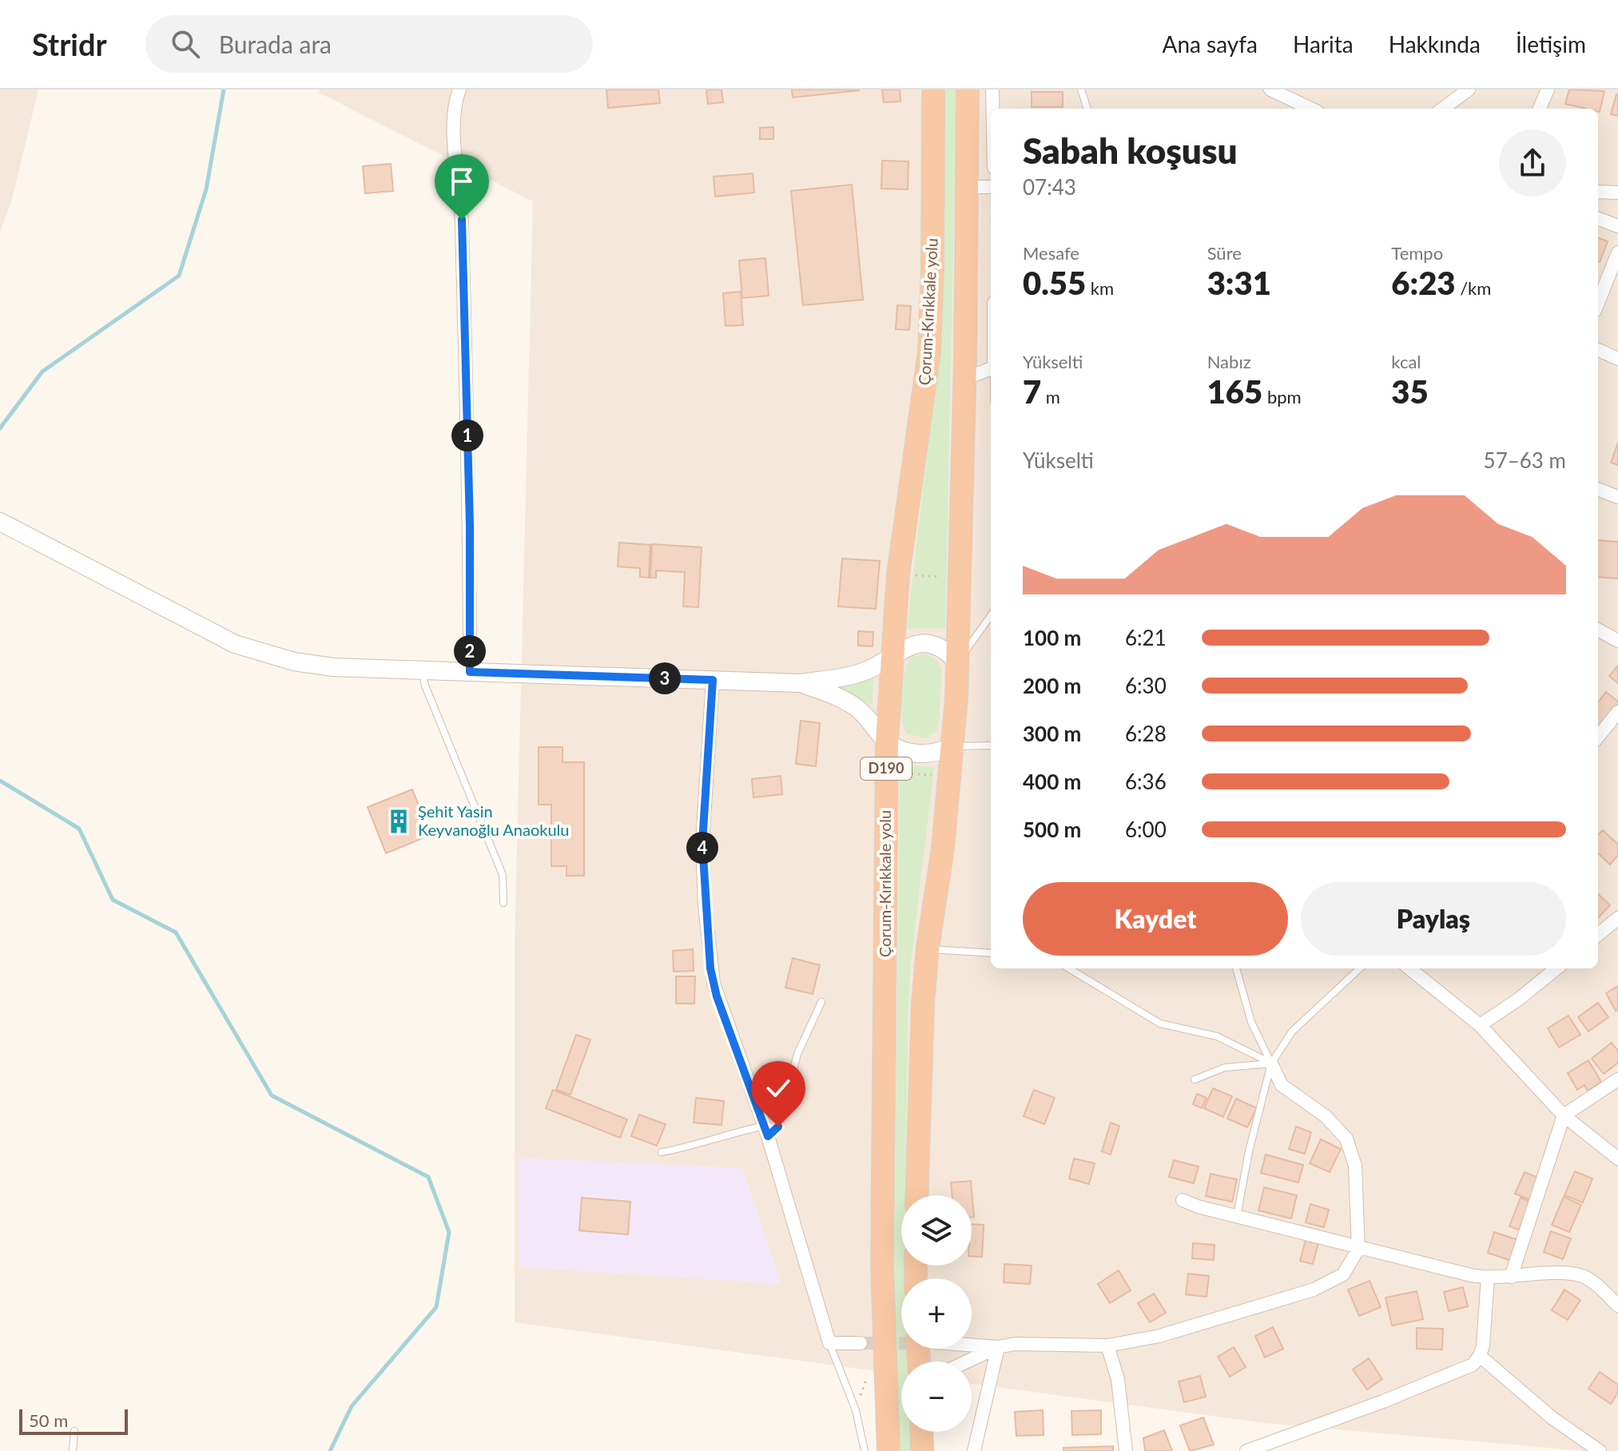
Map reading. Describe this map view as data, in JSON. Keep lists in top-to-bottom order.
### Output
{
  "streets": {
    "highway": ["Çorum-Kırıkkale yolu", "D190"]
  },
  "places": {
    "building": ["Şehit Yasin Keyvanoğlu Anaokulu"]
  },
  "scale_bar": "50 m",
  "page": {
    "header": "Stridr",
    "search": "Burada ara",
    "nav": [
      "Ana sayfa",
      "Harita",
      "Hakkında",
      "İletişim"
    ],
    "heading": ["Sabah koşusu", "07:43"],
    "stats": [
      ["Mesafe", "0.55 km"],
      ["Süre", "3:31"],
      ["Tempo", "6:23 /km"],
      ["Yükselti", "7 m"],
      ["Nabız", "165 bpm"],
      ["kcal", "35"]
    ],
    "pins": [
      "1",
      "2",
      "3",
      "4"
    ],
    "chart": ["Yükselti", "57–63 m"],
    "list": [
      {
        "name": "100 m",
        "note": "6:21"
      },
      {
        "name": "200 m",
        "note": "6:30"
      },
      {
        "name": "300 m",
        "note": "6:28"
      },
      {
        "name": "400 m",
        "note": "6:36"
      },
      {
        "name": "500 m",
        "note": "6:00"
      }
    ],
    "buttons": ["Kaydet", "Paylaş"],
    "map_buttons": ["+", "−"],
    "scale": "50 m"
  }
}
